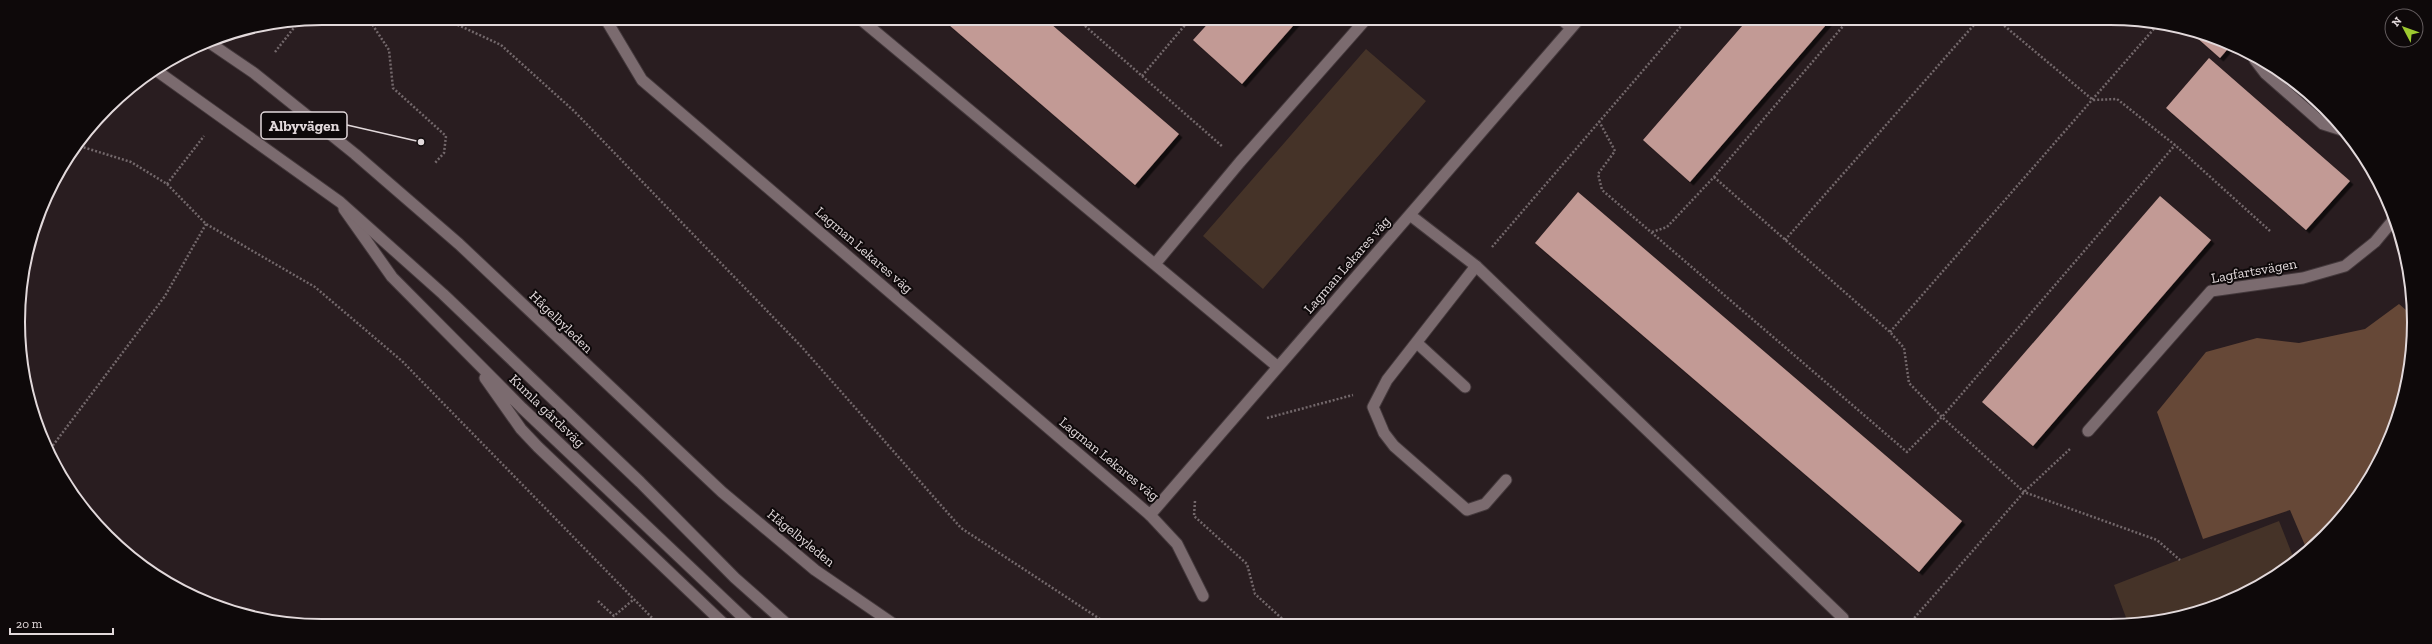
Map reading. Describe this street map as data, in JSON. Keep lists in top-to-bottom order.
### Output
{
  "streets": {
    "street": [
      "Lagman Lekares väg",
      "Lagfartsvägen",
      "Hågelbyleden",
      "Kumla gårdsväg"
    ]
  },
  "places": ["Albyvägen"],
  "scale_bar": "20 m",
  "north": "top left"
}
